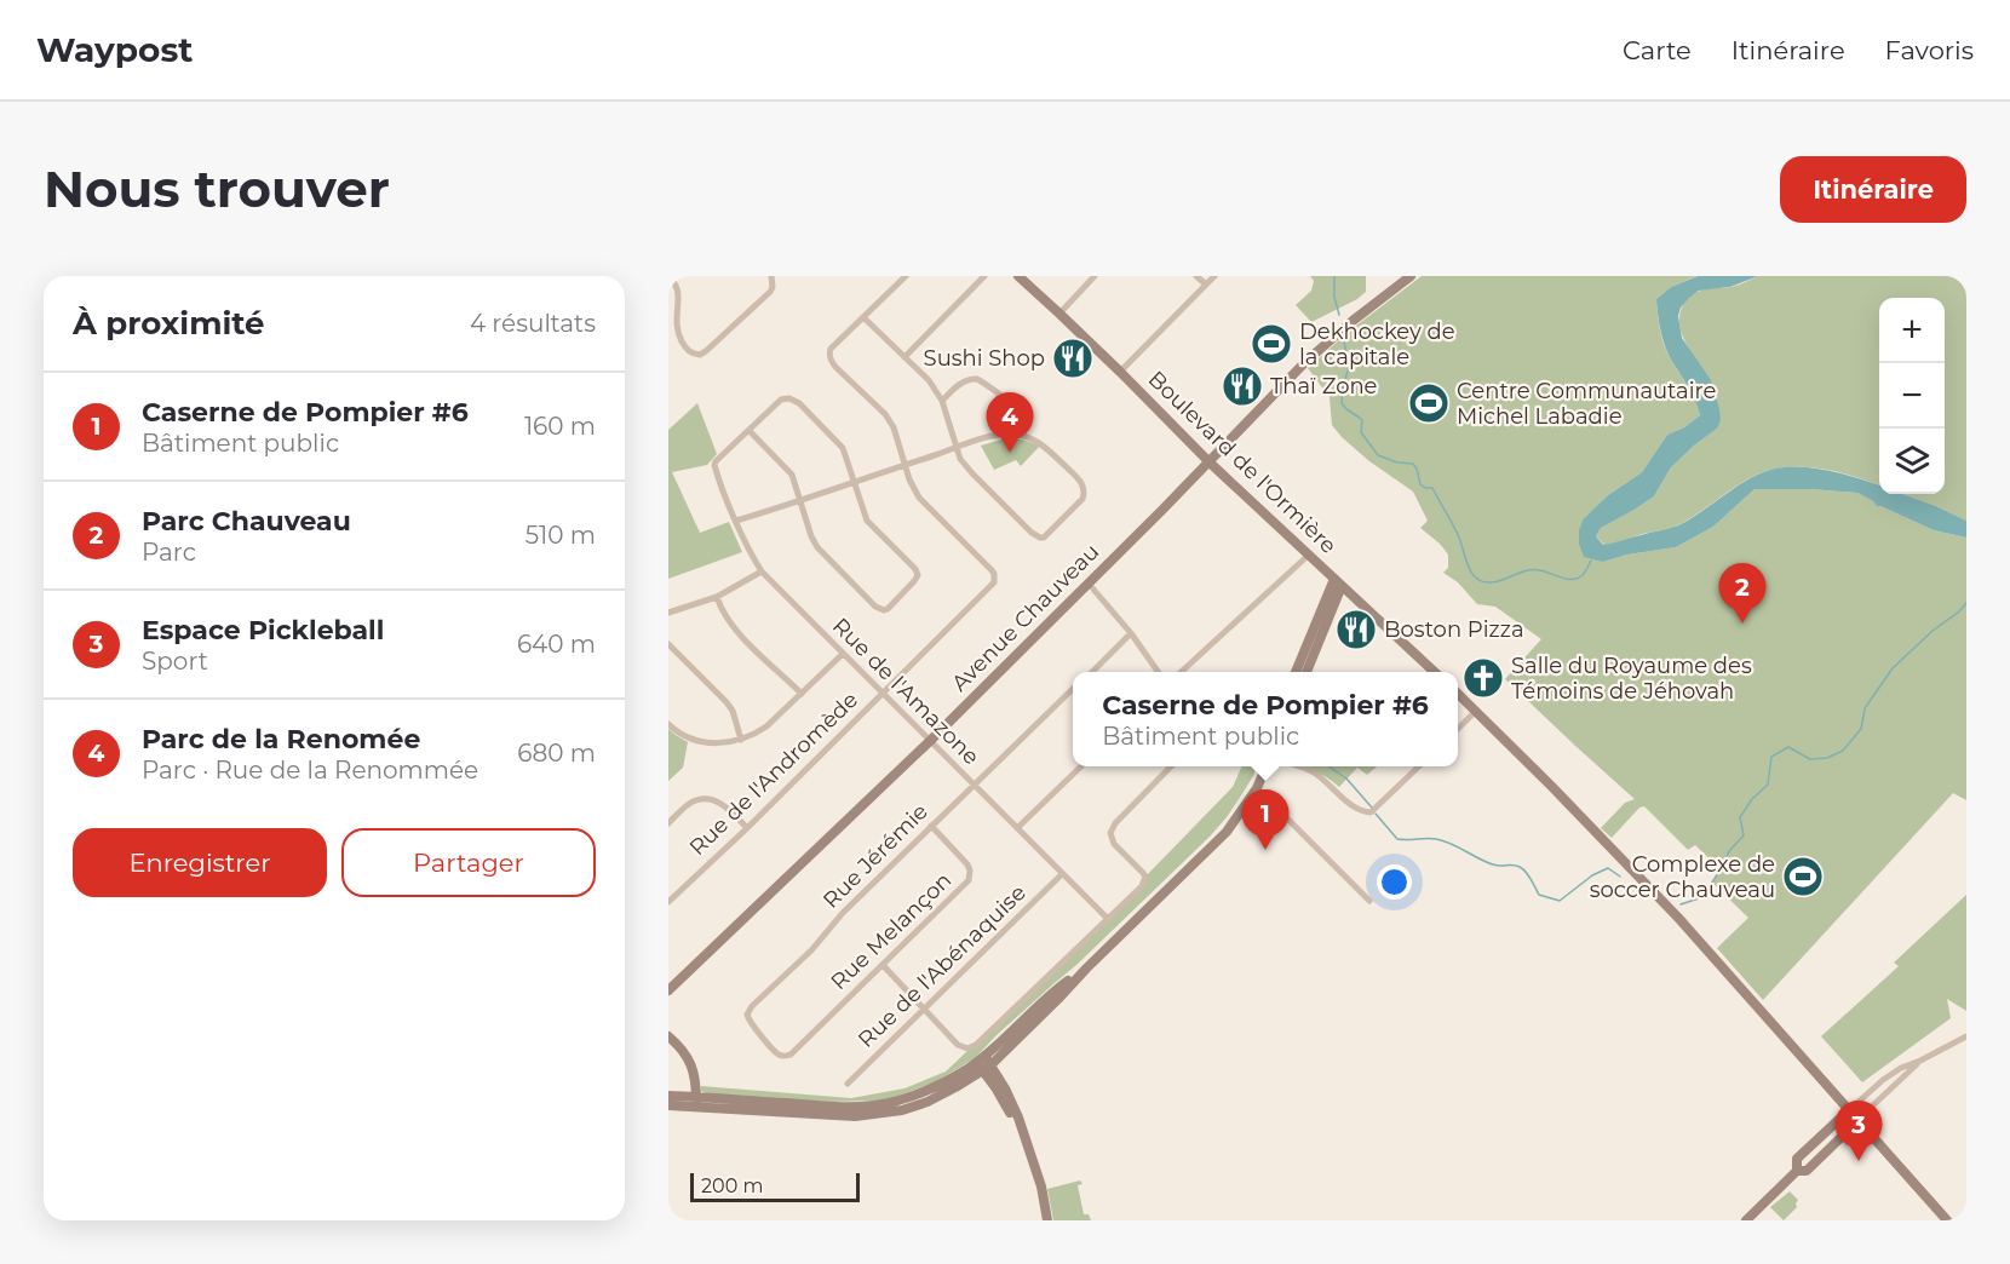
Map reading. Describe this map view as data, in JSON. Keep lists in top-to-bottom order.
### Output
{
  "streets": {
    "main road": ["Boulevard de l'Ormière", "Avenue Chauveau"],
    "street": [
      "Rue de l'Amazone",
      "Rue de l'Andromède",
      "Rue Jérémie",
      "Rue Melançon",
      "Rue de l'Abénaquise"
    ]
  },
  "crossings": [
    ["Boulevard de l'Ormière", "Avenue Chauveau"],
    ["Avenue Chauveau", "Rue de l'Amazone"],
    ["Rue de l'Amazone", "Rue de l'Andromède"],
    ["Rue de l'Amazone", "Rue Jérémie"],
    ["Rue de l'Amazone", "Rue de l'Abénaquise"],
    ["Rue Jérémie", "Rue Melançon"]
  ],
  "places": {
    "sports": ["Dekhockey de la capitale", "Centre Communautaire Michel Labadie", "Complexe de soccer Chauveau"],
    "restaurant": ["Sushi Shop", "Thaï Zone", "Boston Pizza"],
    "church": ["Salle du Royaume des Témoins de Jéhovah"]
  },
  "scale_bar": "200 m",
  "page": {
    "header": "Waypost",
    "nav": ["Carte", "Itinéraire", "Favoris"],
    "buttons": [
      "Itinéraire",
      ["Enregistrer", "Partager"]
    ],
    "title": "Nous trouver",
    "heading": ["À proximité", "4 résultats"],
    "map_buttons": ["+", "−"],
    "list": [
      {
        "mark": "1",
        "name": "Caserne de Pompier #6",
        "note": "Bâtiment public",
        "value": "160 m"
      },
      {
        "mark": "2",
        "name": "Parc Chauveau",
        "note": "Parc",
        "value": "510 m"
      },
      {
        "mark": "3",
        "name": "Espace Pickleball",
        "note": "Sport",
        "value": "640 m"
      },
      {
        "mark": "4",
        "name": "Parc de la Renomée",
        "note": "Parc · Rue de la Renommée",
        "value": "680 m"
      }
    ],
    "pins": [
      "4",
      "2",
      "1",
      "3"
    ],
    "popup": ["Caserne de Pompier #6", "Bâtiment public"],
    "scale": "200 m"
  }
}
